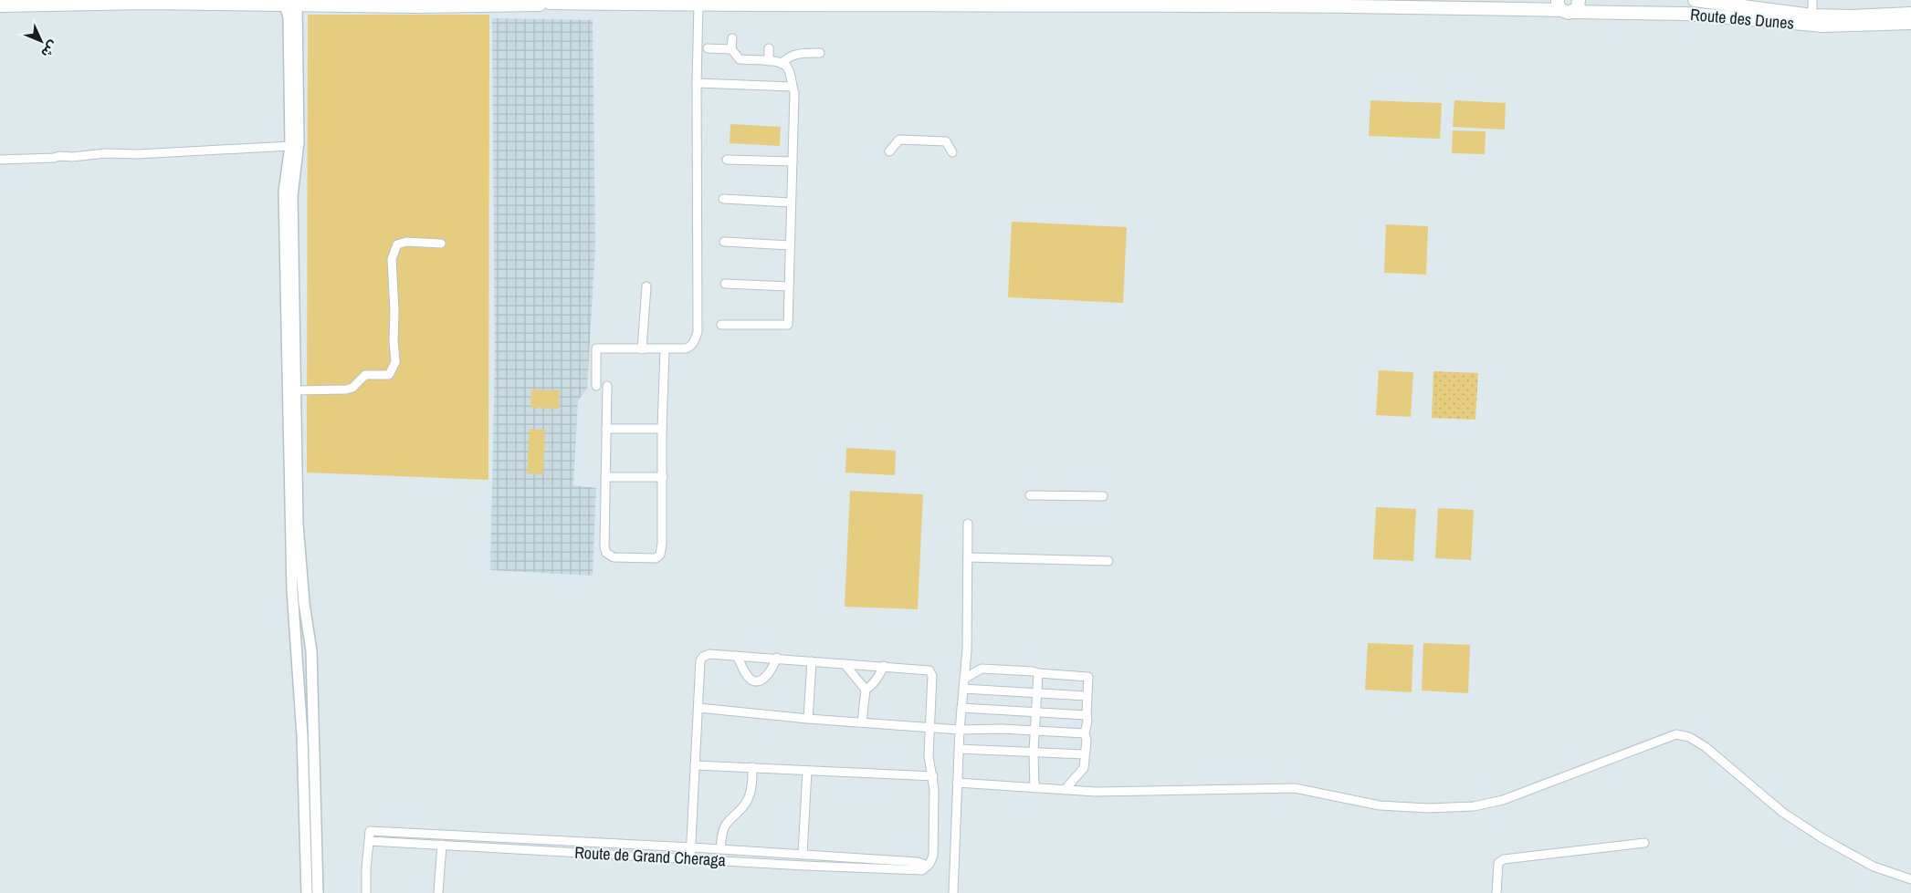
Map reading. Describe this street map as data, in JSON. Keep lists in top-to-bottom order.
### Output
{
  "streets": {
    "main road": ["Route des Dunes"],
    "street": ["Route de Grand Cheraga"]
  },
  "north": "bottom right"
}
